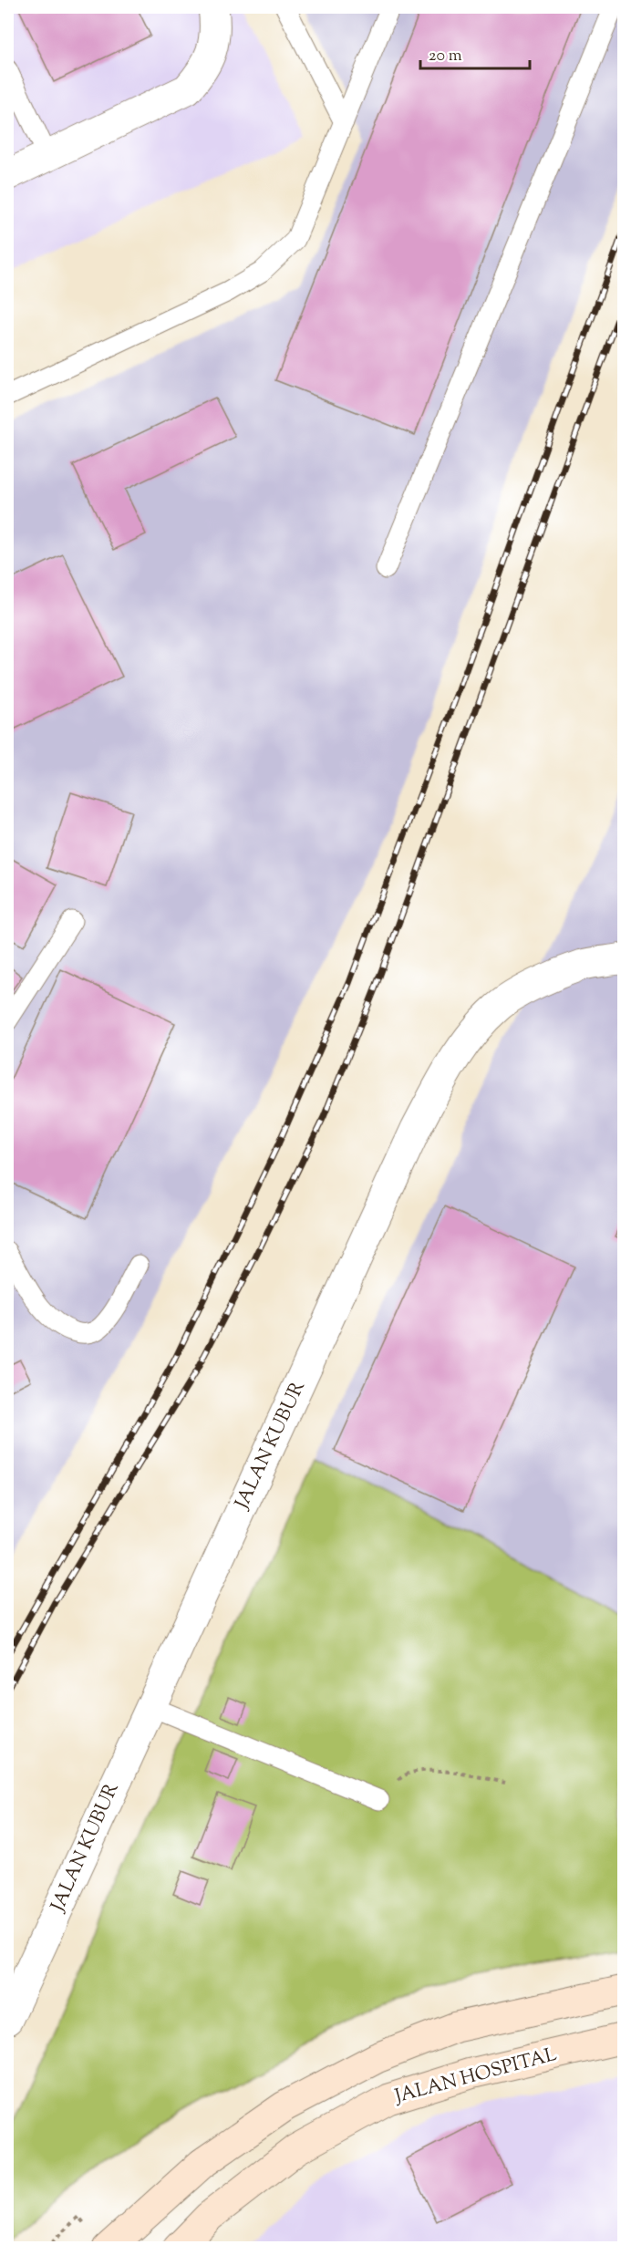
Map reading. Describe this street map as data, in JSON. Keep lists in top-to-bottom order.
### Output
{
  "streets": {
    "main road": ["JALAN HOSPITAL"],
    "street": ["JALAN KUBUR"]
  },
  "scale_bar": "20 m"
}
